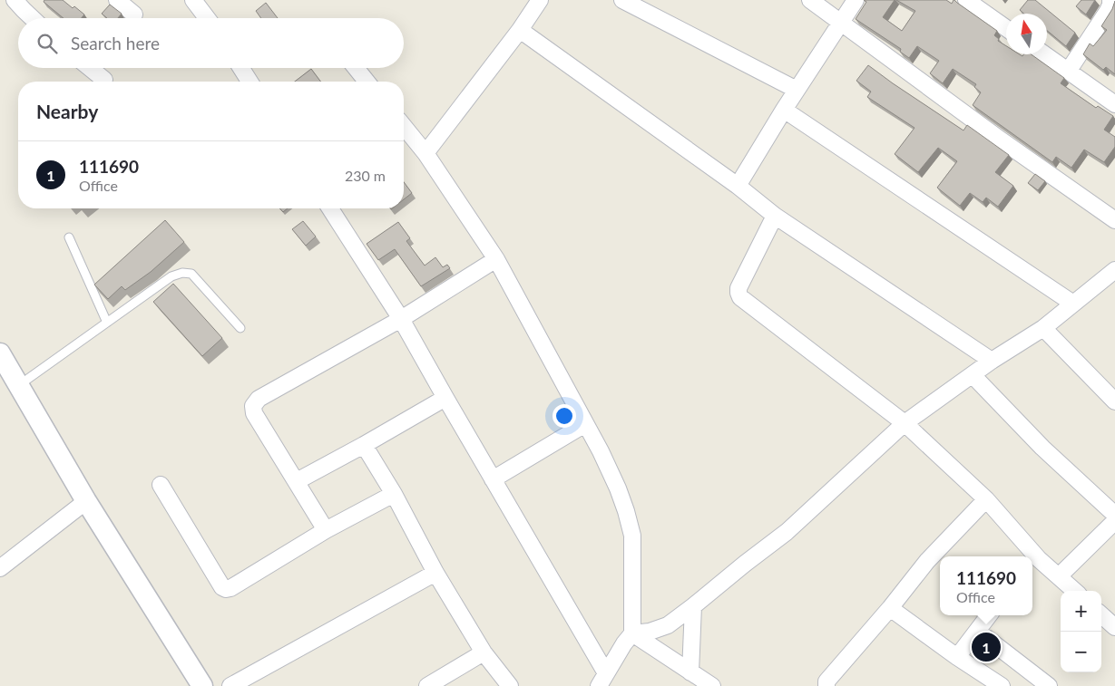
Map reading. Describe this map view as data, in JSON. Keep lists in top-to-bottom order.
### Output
{
  "north": "top",
  "page": {
    "search": "Search here",
    "heading": "Nearby",
    "list": [
      {
        "mark": "1",
        "name": "111690",
        "note": "Office",
        "value": "230 m"
      }
    ],
    "popup": ["111690", "Office"],
    "map_buttons": ["+", "−"],
    "pins": "1"
  }
}
